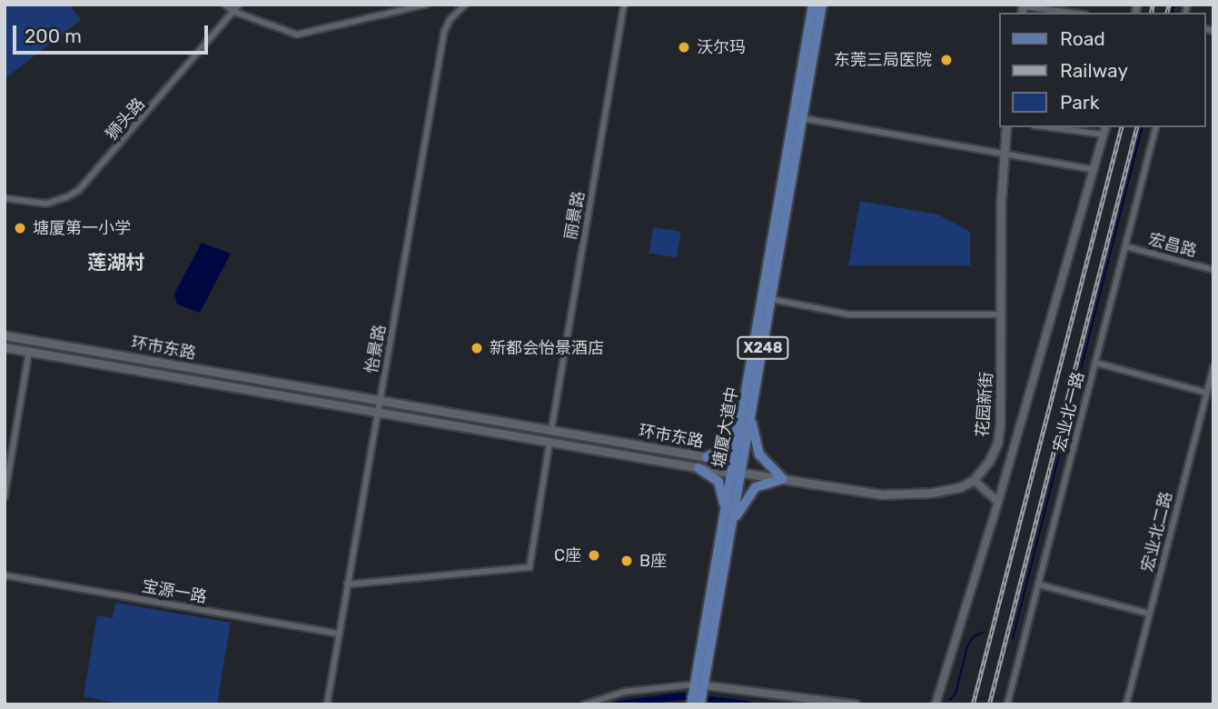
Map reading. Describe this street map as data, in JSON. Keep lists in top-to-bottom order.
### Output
{
  "streets": {
    "main road": [
      "环市东路",
      "X248",
      "花园新街",
      "塘厦大道中"
    ],
    "street": [
      "狮头路",
      "丽景路",
      "宏昌路",
      "怡景路",
      "宏业北一路",
      "宏业北二路",
      "宝源一路"
    ]
  },
  "crossings": [
    ["丽景路", "环市东路"],
    ["宏昌路", "宏业北一路"],
    ["环市东路", "怡景路"],
    ["环市东路", "塘厦大道中"],
    ["怡景路", "宝源一路"]
  ],
  "districts": ["莲湖村"],
  "places": [
    "沃尔玛",
    "东莞三局医院",
    "塘厦第一小学",
    "新都会怡景酒店",
    "C座",
    "B座"
  ],
  "legend": ["Road", "Railway", "Park"],
  "scale_bar": "200 m"
}
